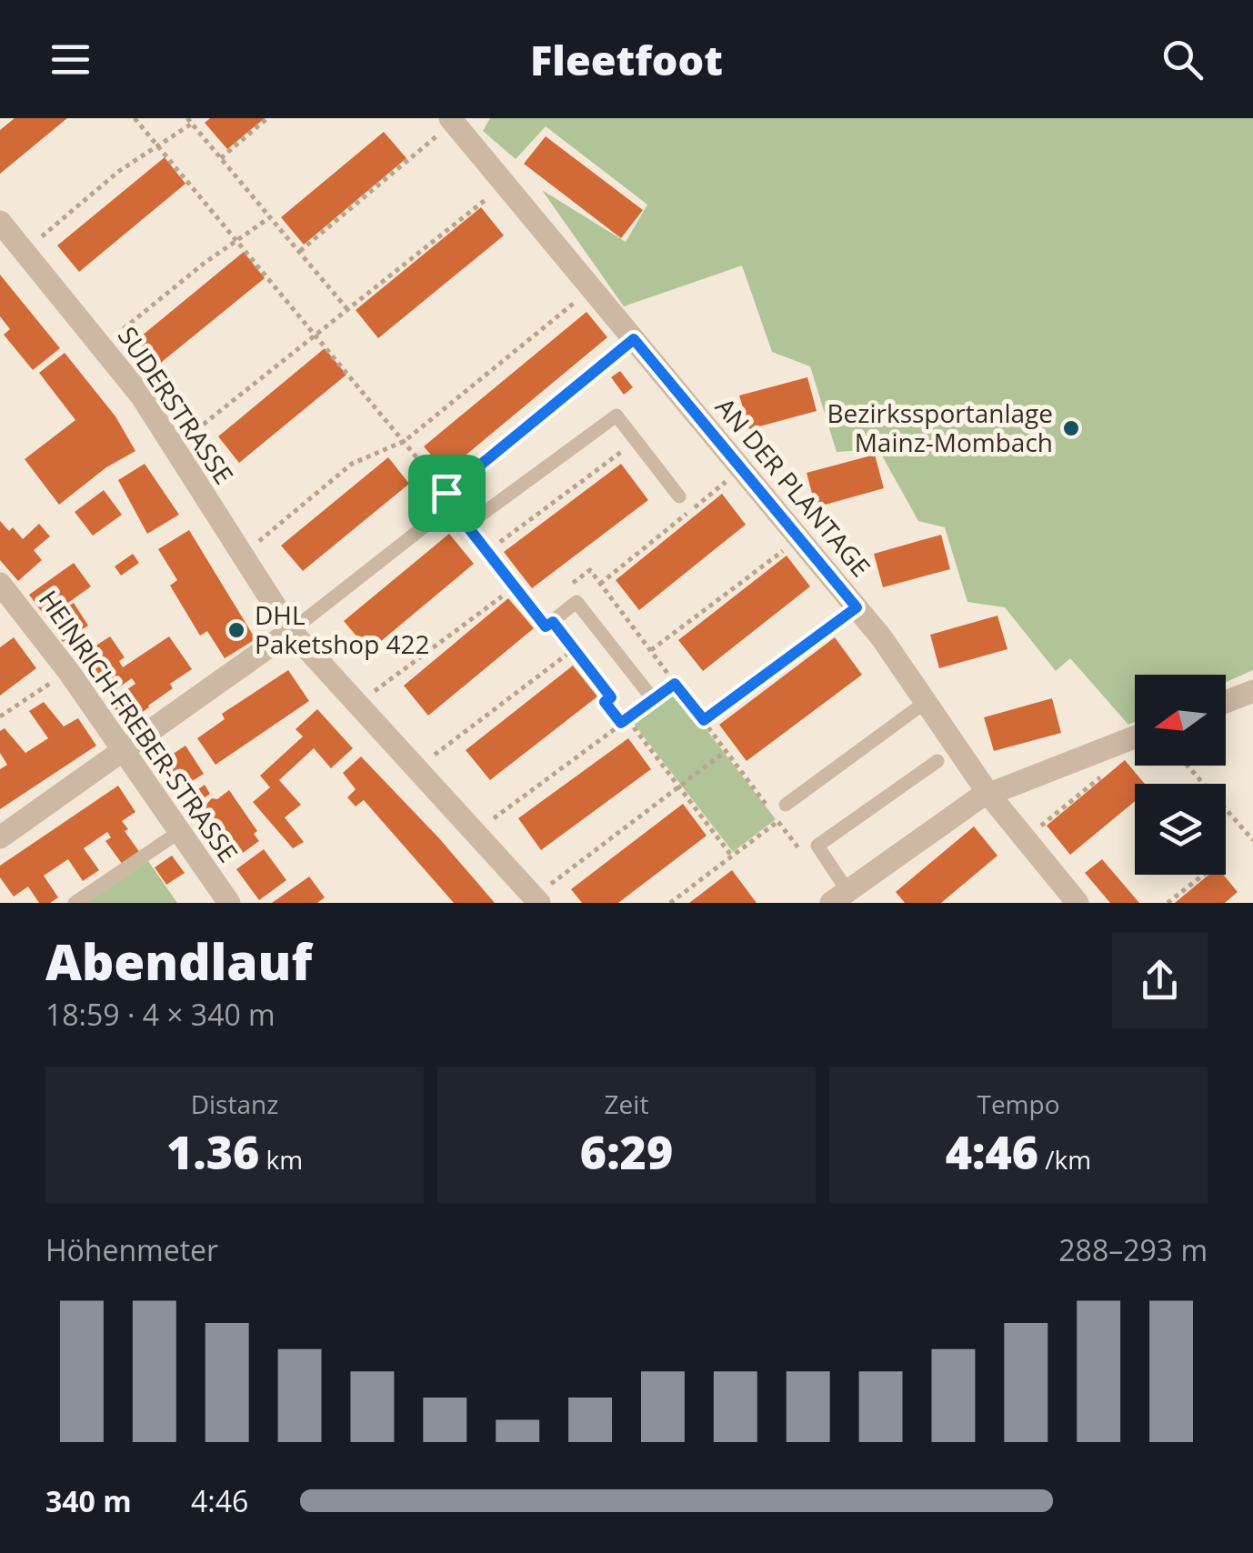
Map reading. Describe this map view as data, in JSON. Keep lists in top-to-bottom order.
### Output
{
  "streets": {
    "street": ["SUDERSTRASSE", "AN DER PLANTAGE", "HEINRICH-FREBER-STRASSE"]
  },
  "places": ["Bezirkssportanlage Mainz-Mombach", "DHL Paketshop 422"],
  "north": "left",
  "page": {
    "header": "Fleetfoot",
    "heading": ["Abendlauf", "18:59 · 4 × 340 m"],
    "stats": [
      ["Distanz", "1.36 km"],
      ["Zeit", "6:29"],
      ["Tempo", "4:46 /km"]
    ],
    "chart": ["Höhenmeter", "288–293 m"],
    "list": [
      {
        "name": "340 m",
        "note": "4:46"
      }
    ]
  }
}
